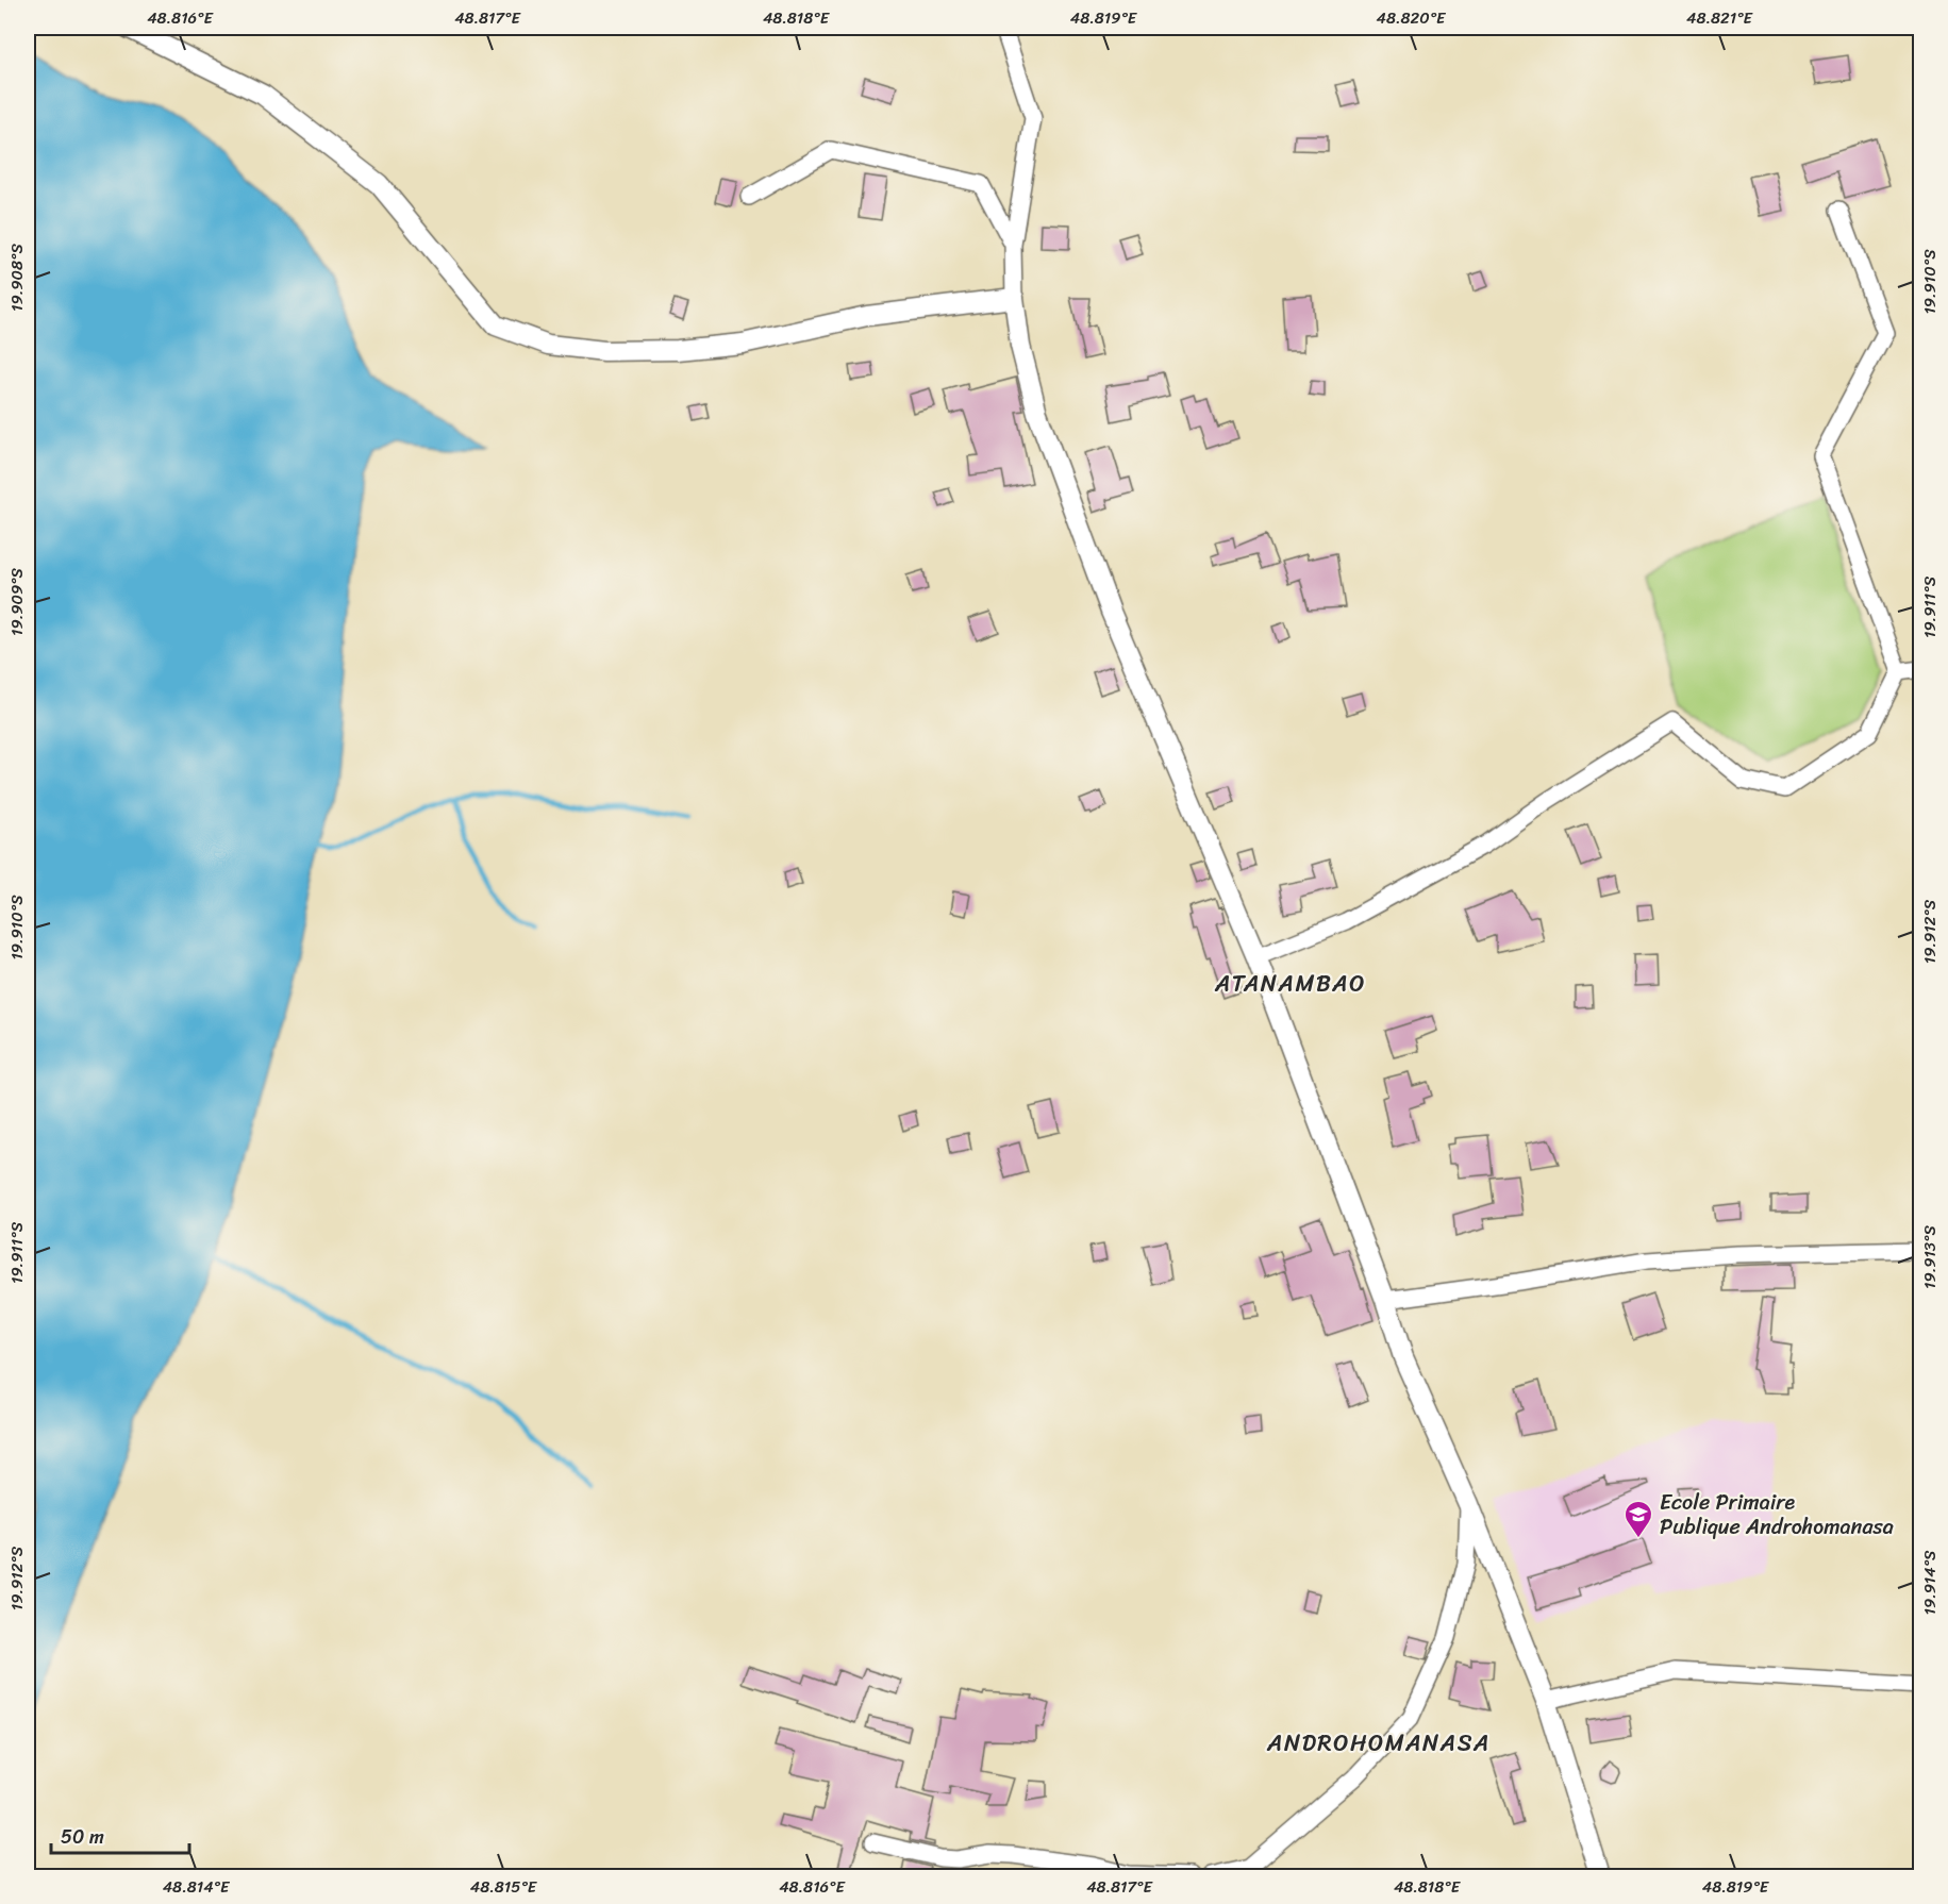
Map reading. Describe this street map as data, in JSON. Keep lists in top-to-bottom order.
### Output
{
  "districts": ["ATANAMBAO", "ANDROHOMANASA"],
  "places": {
    "school or university": ["Ecole Primaire Publique Androhomanasa"]
  },
  "scale_bar": "50 m",
  "coordinates": [
    "48.816°E",
    "48.817°E",
    "48.818°E",
    "48.819°E",
    "48.820°E",
    "48.821°E",
    "19.908°S",
    "19.910°S",
    "19.909°S",
    "19.911°S",
    "19.912°S",
    "19.913°S",
    "19.914°S",
    "48.814°E",
    "48.815°E"
  ]
}
